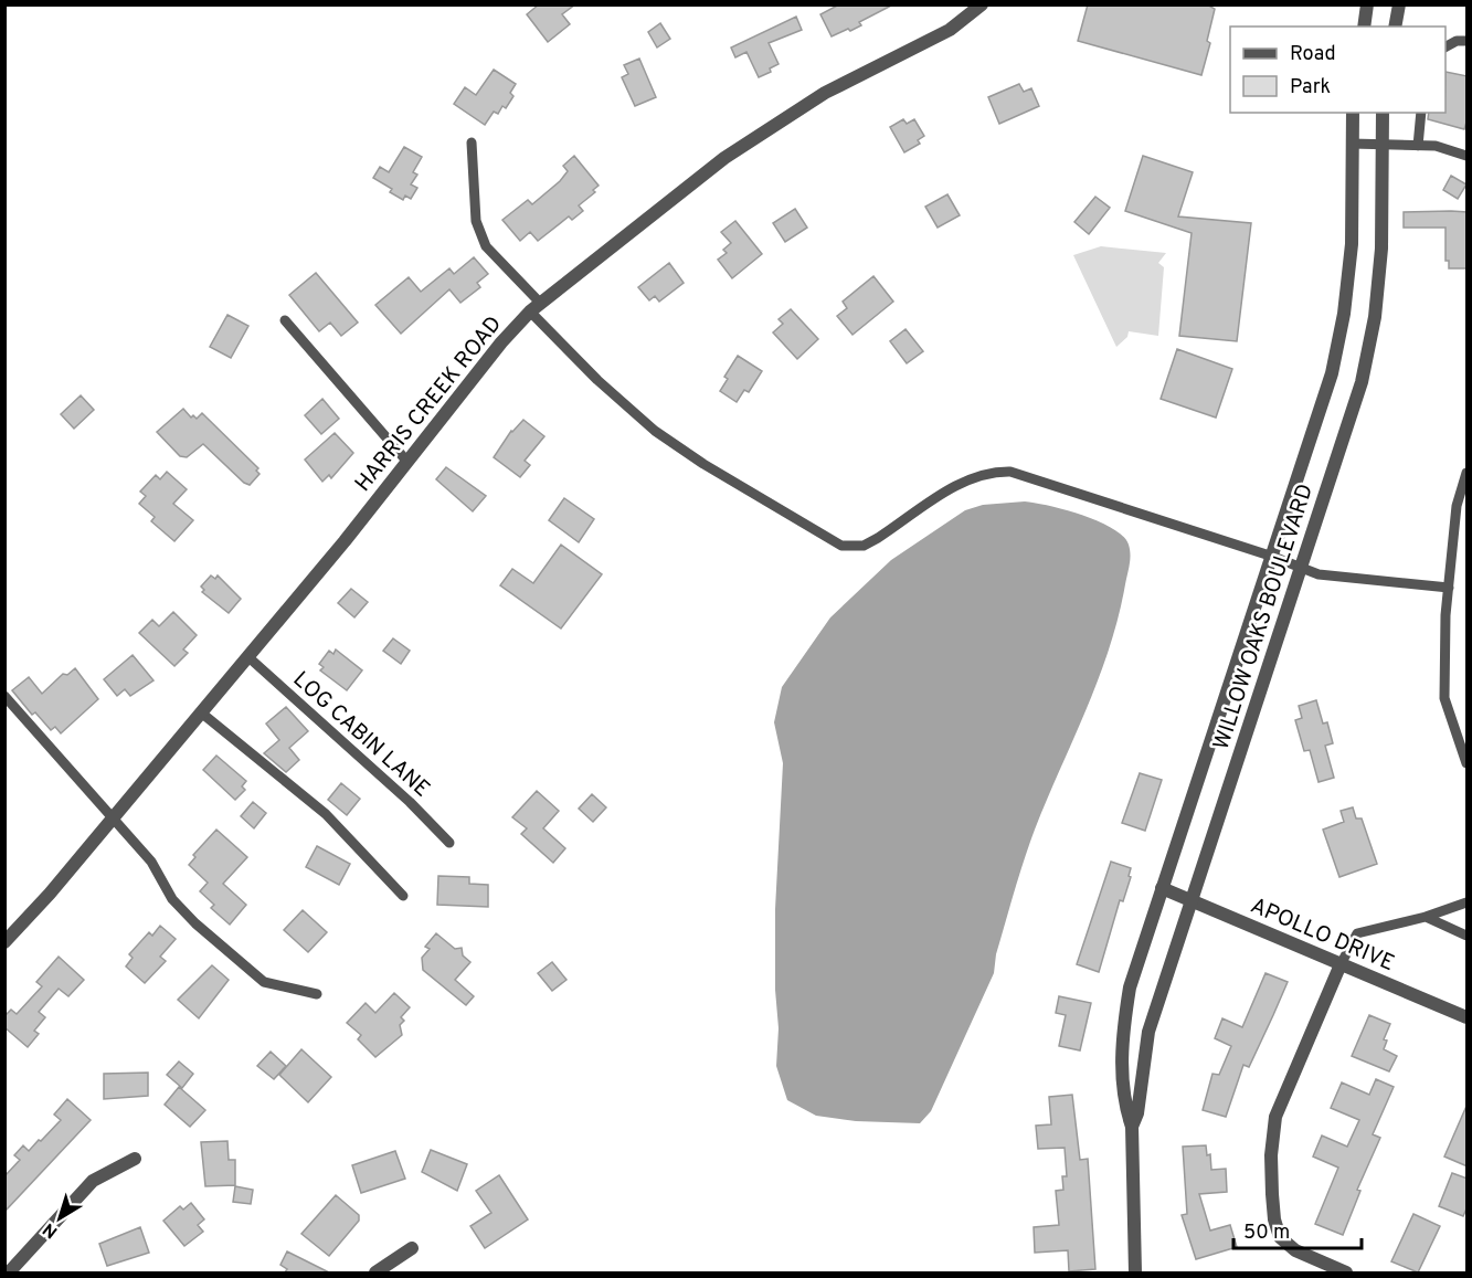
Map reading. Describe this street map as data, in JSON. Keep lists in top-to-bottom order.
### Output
{
  "streets": {
    "street": ["HARRIS CREEK ROAD", "WILLOW OAKS BOULEVARD", "APOLLO DRIVE"],
    "lane": ["LOG CABIN LANE"]
  },
  "crossings": [
    ["HARRIS CREEK ROAD", "LOG CABIN LANE"],
    ["WILLOW OAKS BOULEVARD", "APOLLO DRIVE"]
  ],
  "legend": ["Road", "Park"],
  "scale_bar": "50 m",
  "north": "bottom left"
}
